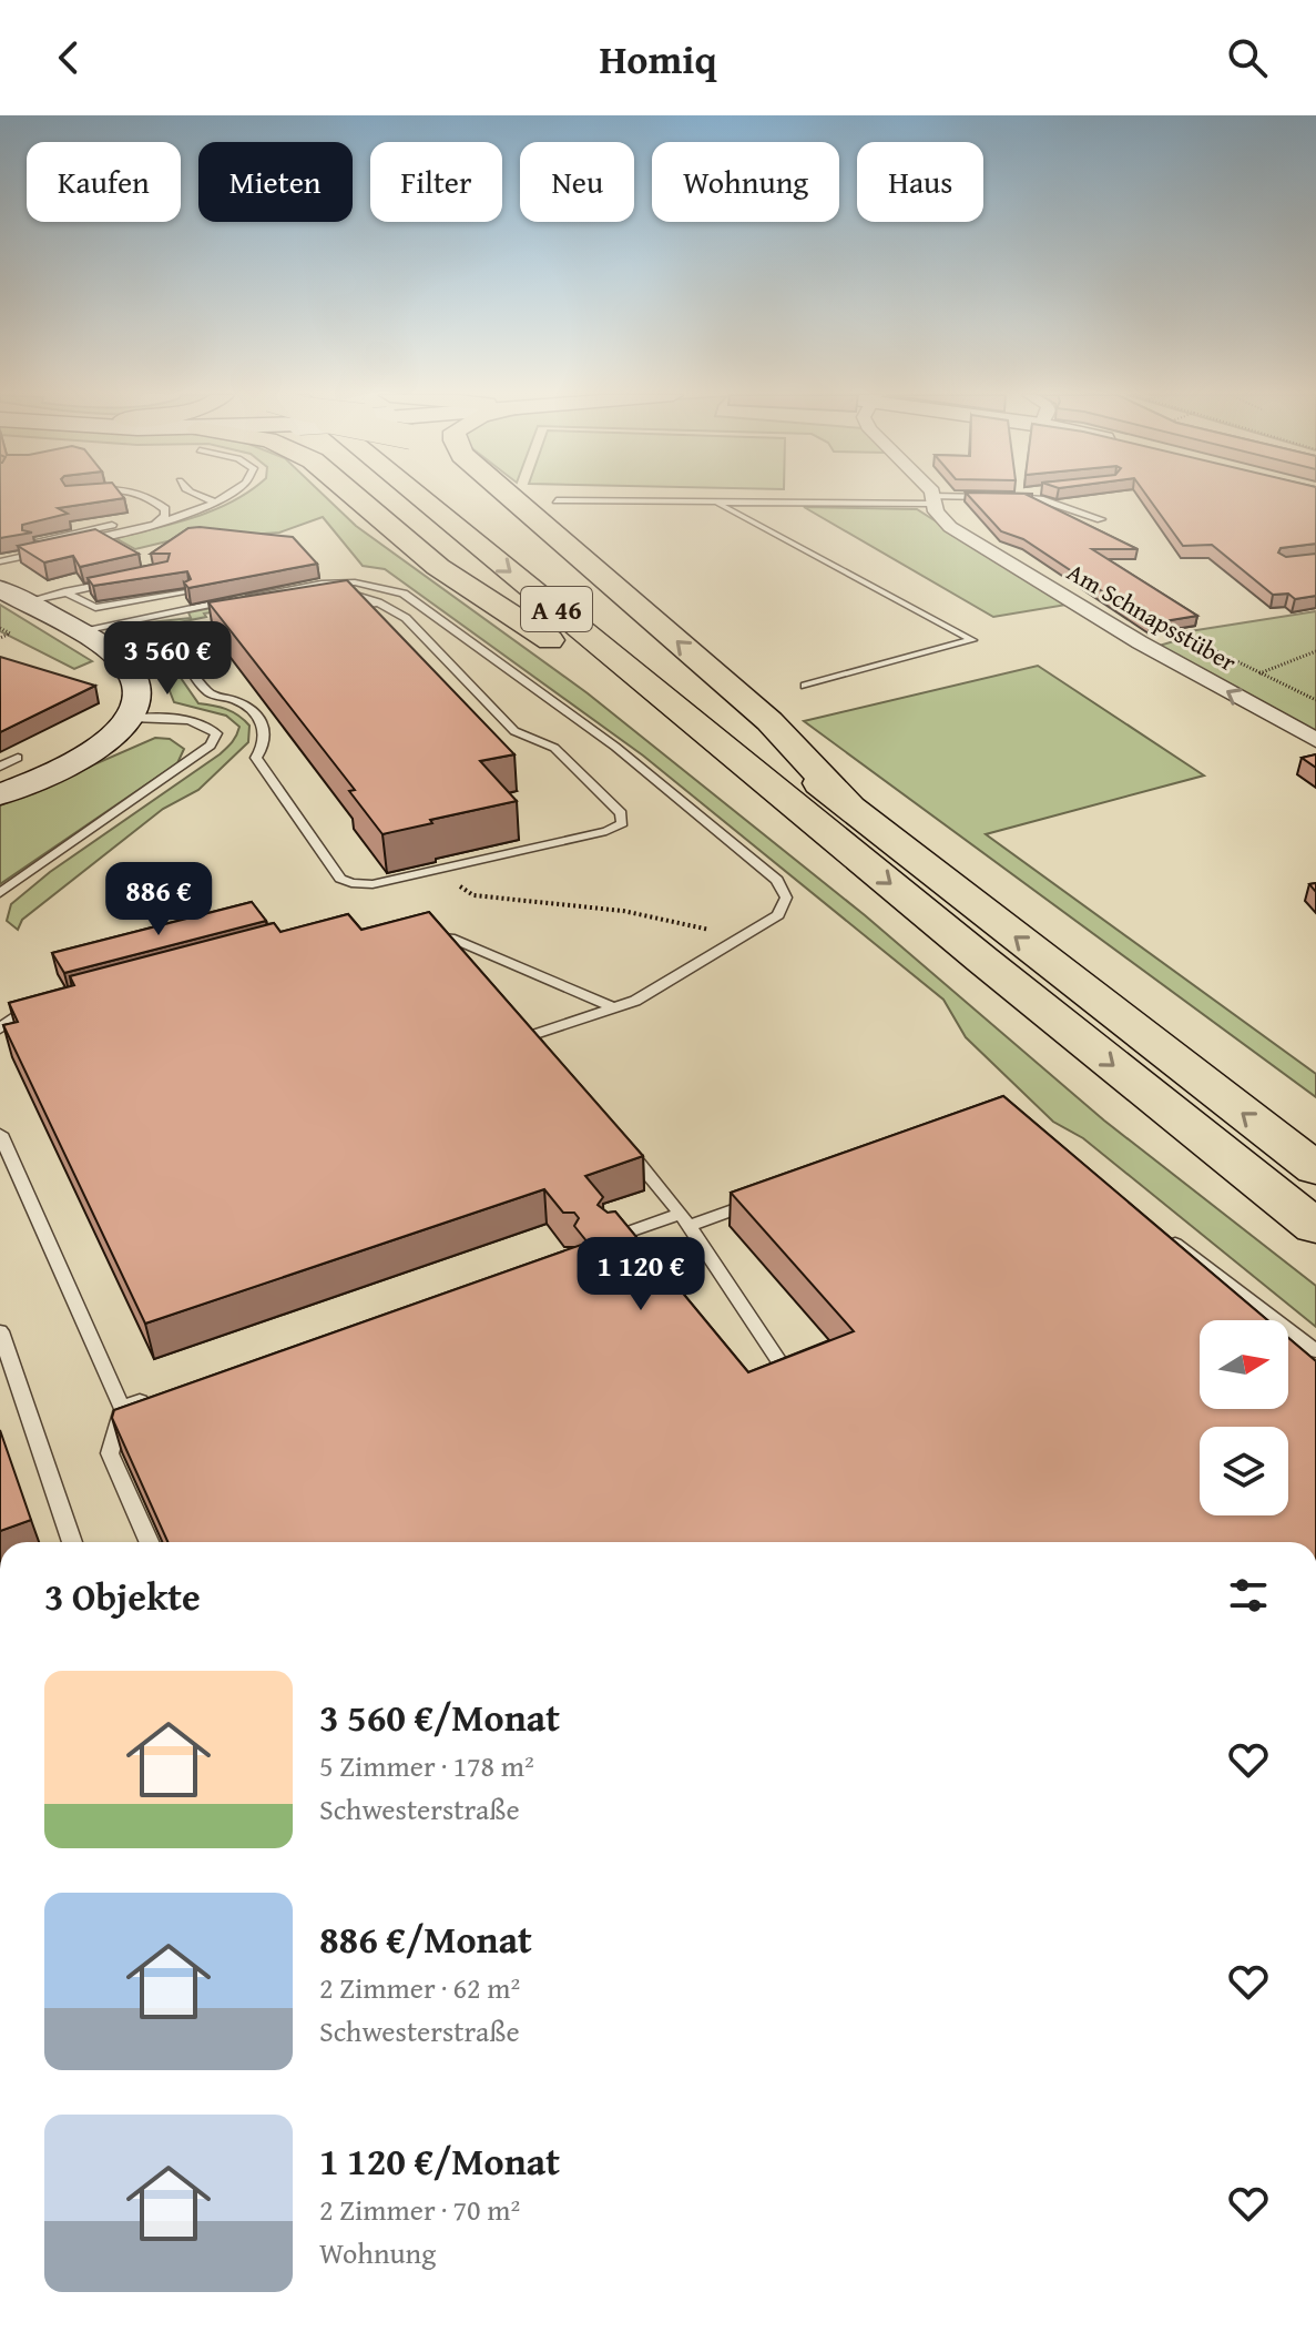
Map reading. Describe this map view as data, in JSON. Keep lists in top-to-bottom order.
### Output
{
  "streets": {
    "highway": ["A 46"],
    "street": ["Am Schnapsstüber"]
  },
  "one_way": ["Am Schnapsstüber"],
  "north": "right",
  "page": {
    "header": "Homiq",
    "chip": [
      "Kaufen",
      "Mieten",
      "Filter",
      "Neu",
      "Wohnung",
      "Haus"
    ],
    "price": ["3 560 €", "886 €", "1 120 €"],
    "heading": "3 Objekte",
    "list": [
      {
        "name": "3 560 €/Monat",
        "note": "5 Zimmer · 178 m² · Schwesterstraße"
      },
      {
        "name": "886 €/Monat",
        "note": "2 Zimmer · 62 m² · Schwesterstraße"
      },
      {
        "name": "1 120 €/Monat",
        "note": "2 Zimmer · 70 m² · Wohnung"
      }
    ]
  }
}
